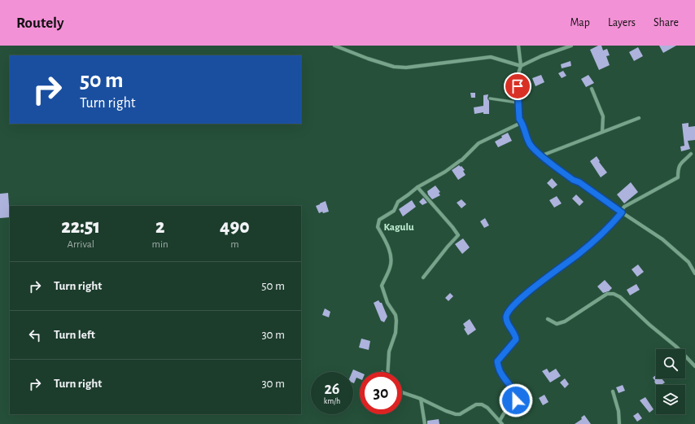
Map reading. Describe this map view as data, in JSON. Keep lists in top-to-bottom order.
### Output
{
  "districts": ["Kagulu"],
  "page": {
    "header": "Routely",
    "nav": ["Map", "Layers", "Share"],
    "turn": ["50 m", "Turn right"],
    "eta": [
      "22:51",
      "Arrival",
      "2",
      "min",
      "490",
      "m"
    ],
    "list": [
      {
        "name": "Turn right",
        "value": "50 m"
      },
      {
        "name": "Turn left",
        "value": "30 m"
      },
      {
        "name": "Turn right",
        "value": "30 m"
      }
    ],
    "speed": "26 km/h",
    "limit": "30"
  }
}
